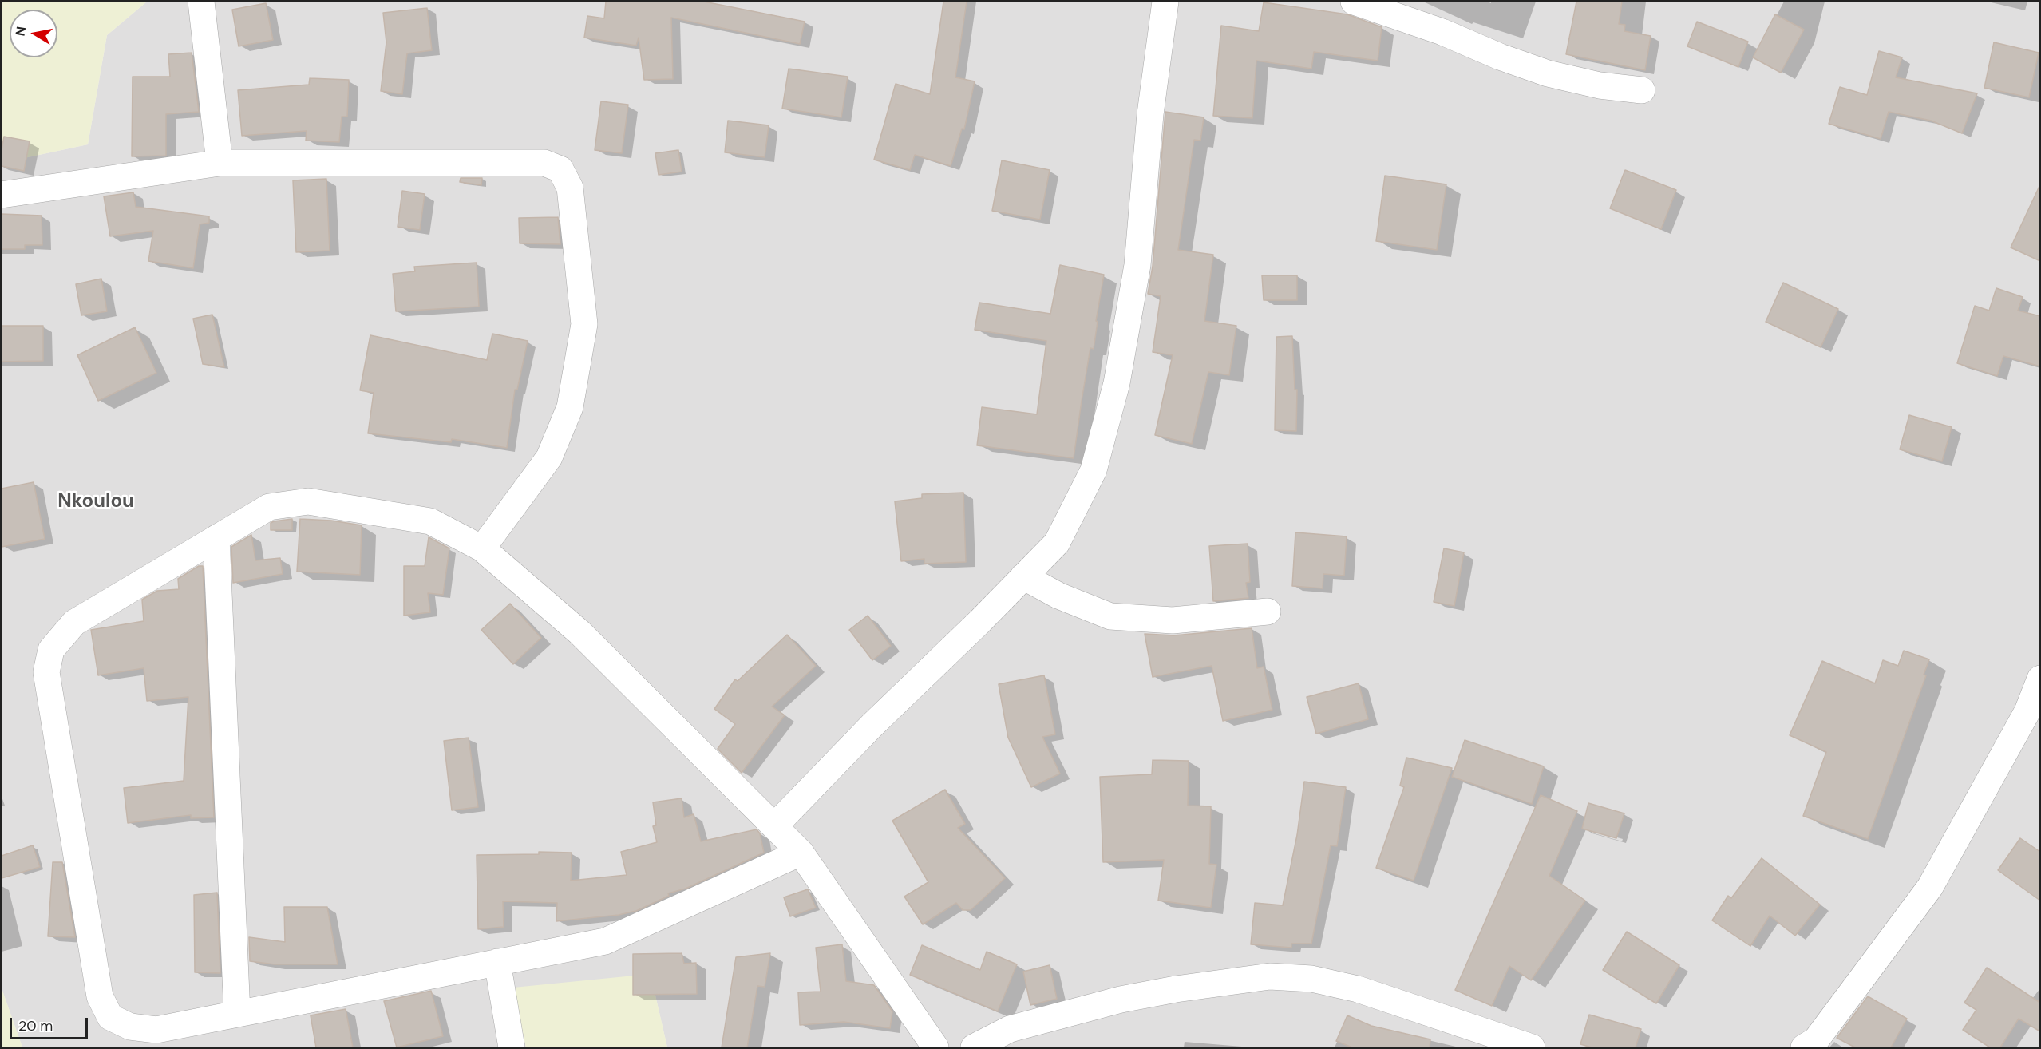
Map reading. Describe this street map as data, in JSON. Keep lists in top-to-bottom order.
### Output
{
  "districts": ["Nkoulou"],
  "scale_bar": "20 m",
  "north": "left"
}
